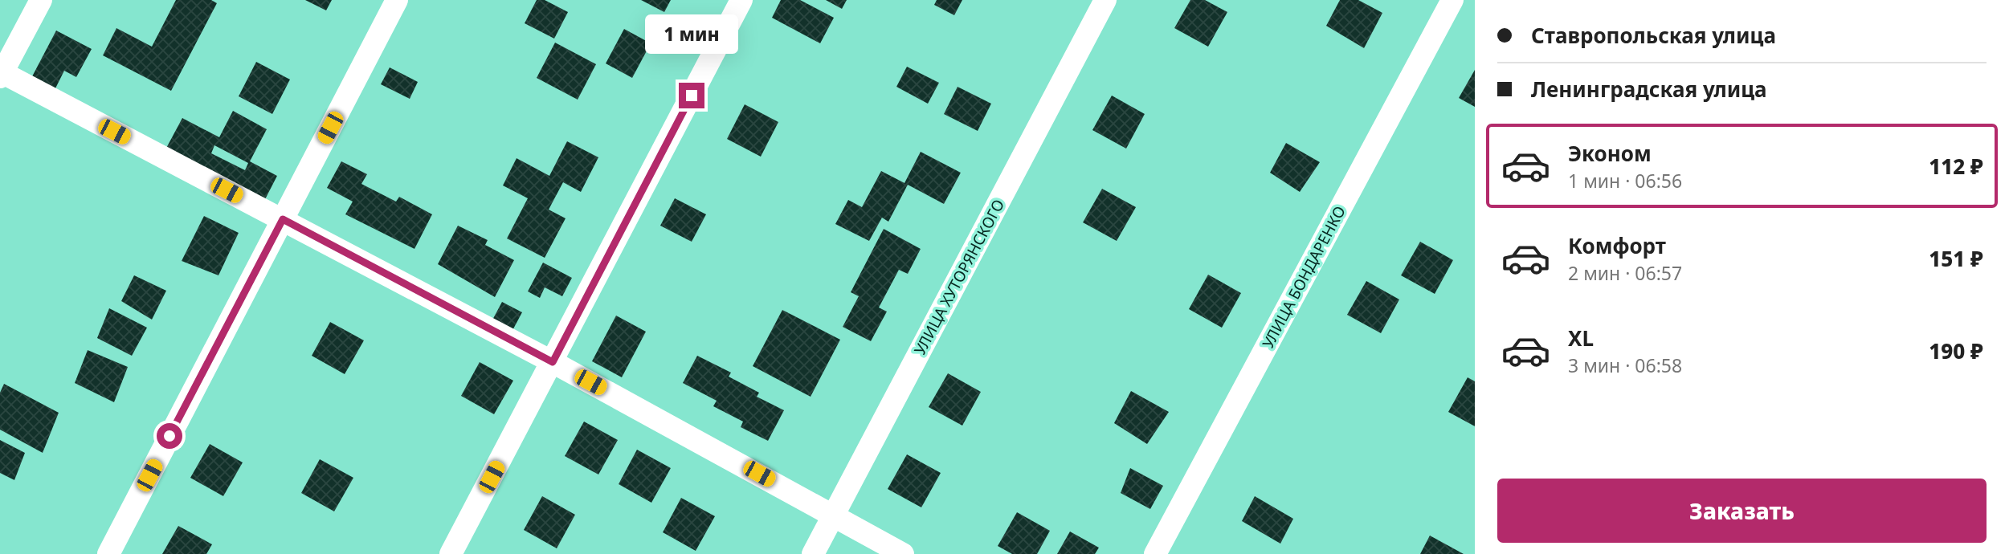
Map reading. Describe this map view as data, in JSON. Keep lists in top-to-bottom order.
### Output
{
  "streets": {
    "street": ["УЛИЦА ХУТОРЯНСКОГО", "УЛИЦА БОНДАРЕНКО"]
  },
  "page": {
    "banner": ["Ставропольская улица", "Ленинградская улица"],
    "bubble": "1 мин",
    "list": [
      {
        "name": "Эконом",
        "note": "1 мин · 06:56",
        "value": "112 ₽"
      },
      {
        "name": "Комфорт",
        "note": "2 мин · 06:57",
        "value": "151 ₽"
      },
      {
        "name": "XL",
        "note": "3 мин · 06:58",
        "value": "190 ₽"
      }
    ],
    "buttons": "Заказать"
  }
}
